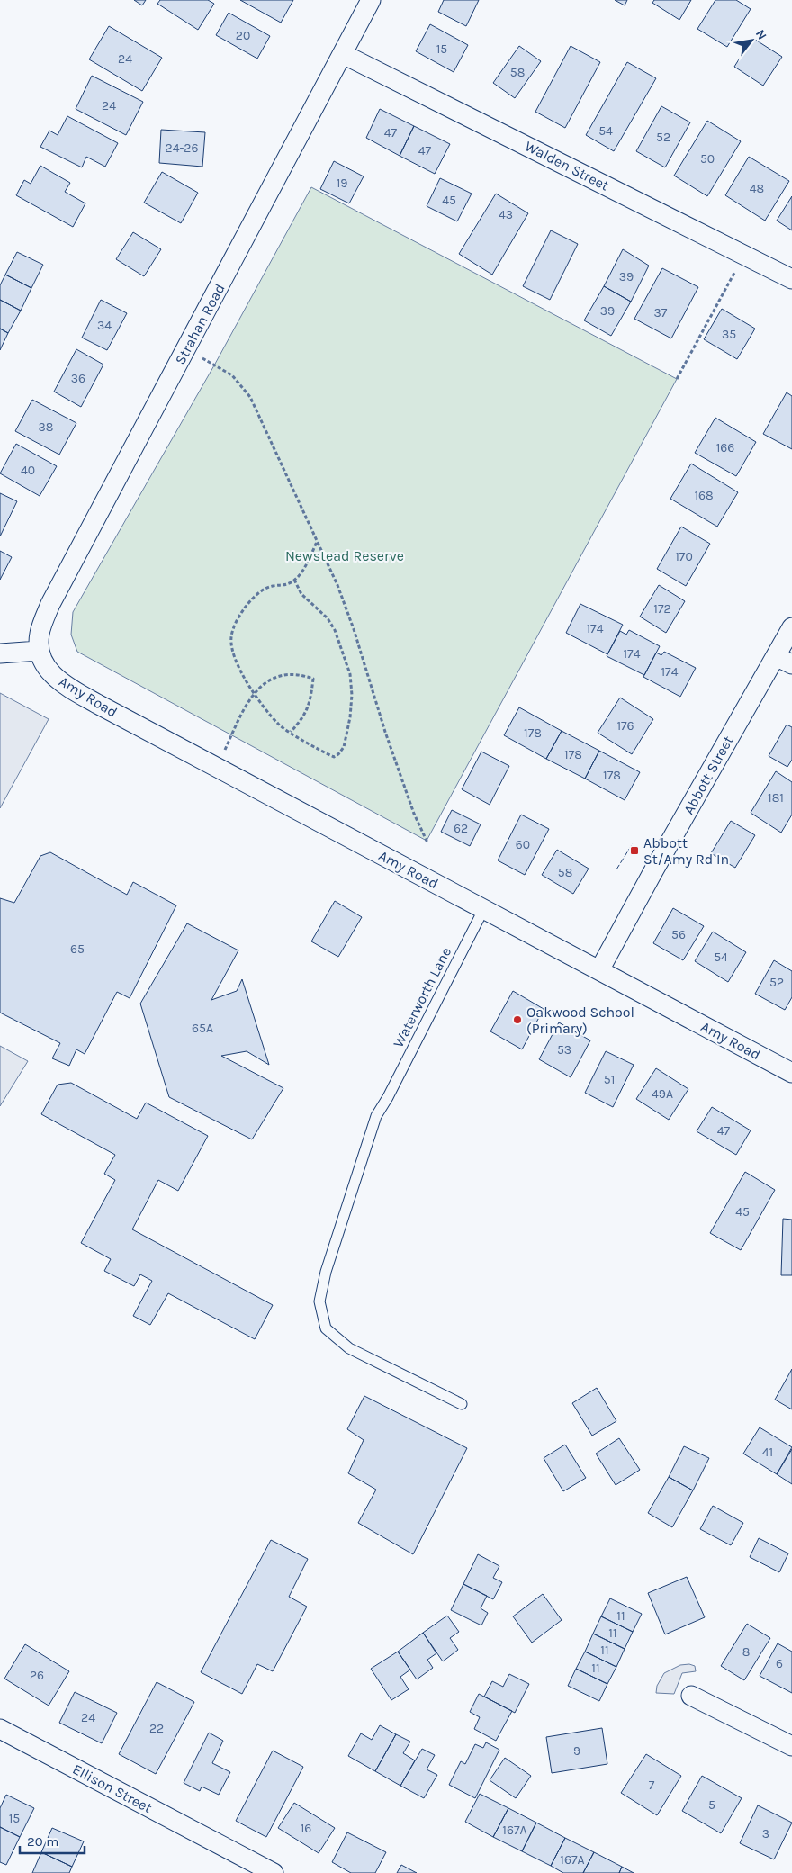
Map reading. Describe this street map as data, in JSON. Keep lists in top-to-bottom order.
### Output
{
  "streets": {
    "street": [
      "Walden Street",
      "Strahan Road",
      "Amy Road",
      "Abbott Street",
      "Ellison Street"
    ],
    "lane": ["Waterworth Lane"]
  },
  "crossings": [
    ["Walden Street", "Strahan Road"],
    ["Strahan Road", "Amy Road"],
    ["Amy Road", "Abbott Street"],
    ["Amy Road", "Waterworth Lane"]
  ],
  "parks": ["Newstead Reserve"],
  "places": {
    "transit": ["Abbott St/Amy Rd In"],
    "other": ["Oakwood School (Primary)"]
  },
  "house_numbers": [
    "20",
    "15",
    "24",
    "58",
    "24",
    "54",
    "47",
    "52",
    "24-26",
    "47",
    "50",
    "19",
    "48",
    "45",
    "43",
    "39",
    "39",
    "37",
    "34",
    "35",
    "36",
    "38",
    "166",
    "40",
    "168",
    "170",
    "172",
    "174",
    "174",
    "174",
    "176",
    "178",
    "178",
    "178",
    "181",
    "62",
    "60",
    "58",
    "56",
    "65",
    "54",
    "52",
    "65A",
    "53",
    "51",
    "49A",
    "47",
    "45",
    "41",
    "11",
    "11",
    "11",
    "8",
    "6",
    "11",
    "26",
    "24",
    "22",
    "9",
    "7",
    "5",
    "15",
    "16",
    "167A",
    "3",
    "167A"
  ],
  "scale_bar": "20 m",
  "north": "top right"
}
